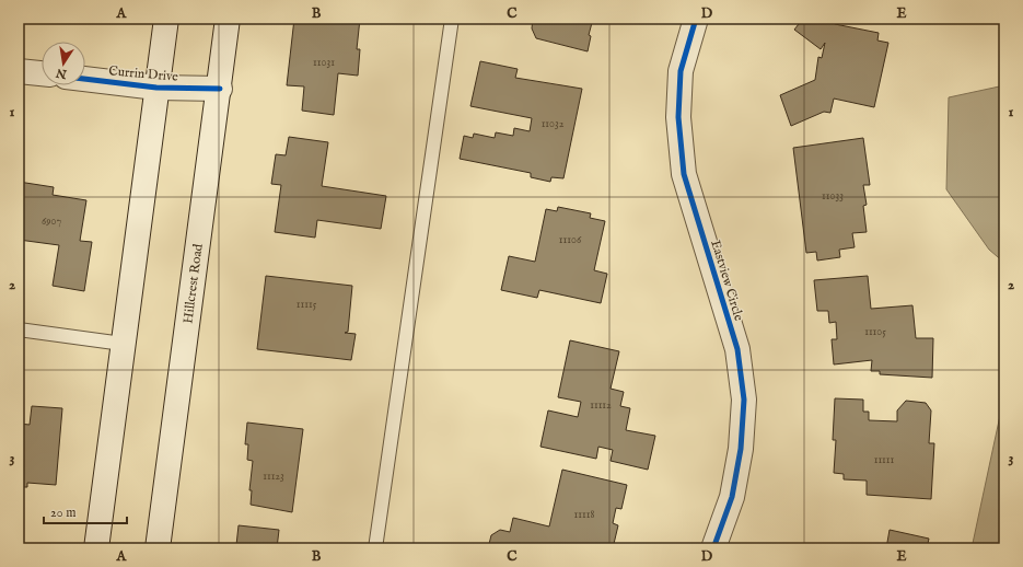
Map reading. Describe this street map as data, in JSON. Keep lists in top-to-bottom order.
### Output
{
  "streets": {
    "main road": ["Currin Drive", "Eastview Circle", "Hillcrest Road"]
  },
  "crossings": [
    ["Currin Drive", "Hillcrest Road"]
  ],
  "house_numbers": [
    "11031",
    "11032",
    "11033",
    "6907",
    "11106",
    "11115",
    "11105",
    "11112",
    "11111",
    "11123",
    "11118"
  ],
  "scale_bar": "20 m",
  "north": "bottom",
  "grid": {
    "columns": [
      "A",
      "B",
      "C",
      "D",
      "E"
    ],
    "rows": ["1", "2", "3"]
  }
}
